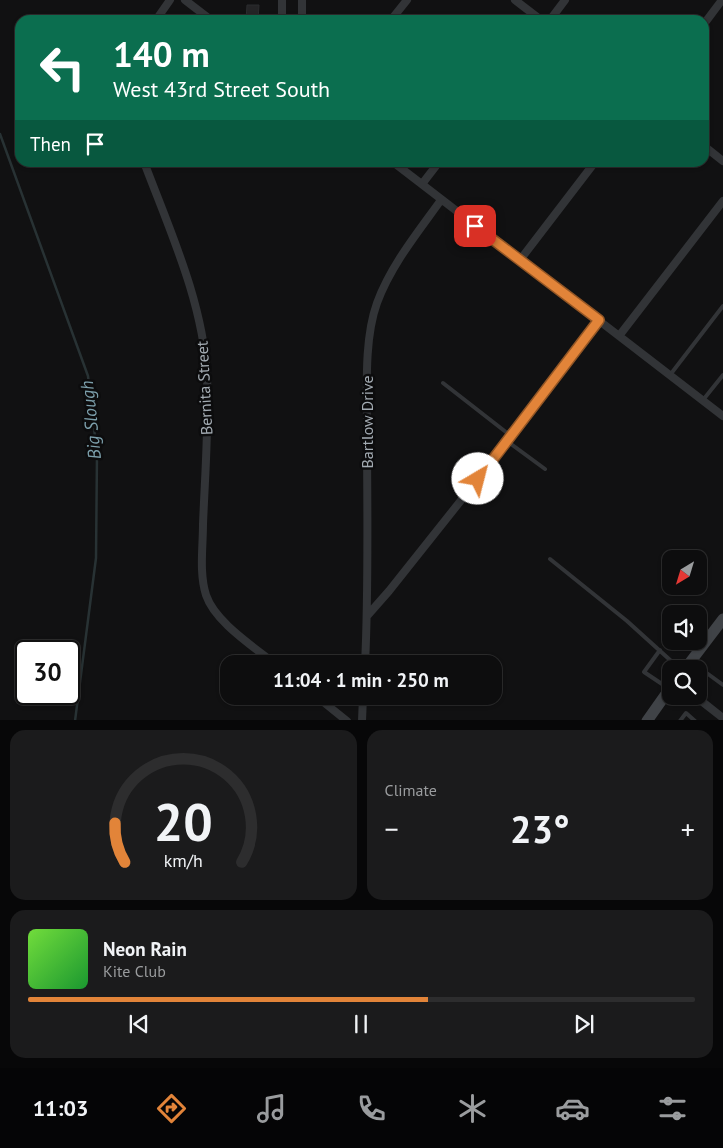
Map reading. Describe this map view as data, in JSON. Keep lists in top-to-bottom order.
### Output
{
  "streets": {
    "street": ["Bernita Street", "Bartlow Drive"]
  },
  "water": ["Big Slough"],
  "north": "bottom left",
  "page": {
    "turn": ["140 m", "West 43rd Street South"],
    "then": "Then",
    "limit": "30",
    "trip": "11:04 · 1 min · 250 m",
    "tile": "Climate",
    "heat": ["−", "23°", "+"],
    "song": ["Neon Rain", "Kite Club"],
    "tabs": "11:03",
    "gauge": ["20", "km/h"]
  }
}
